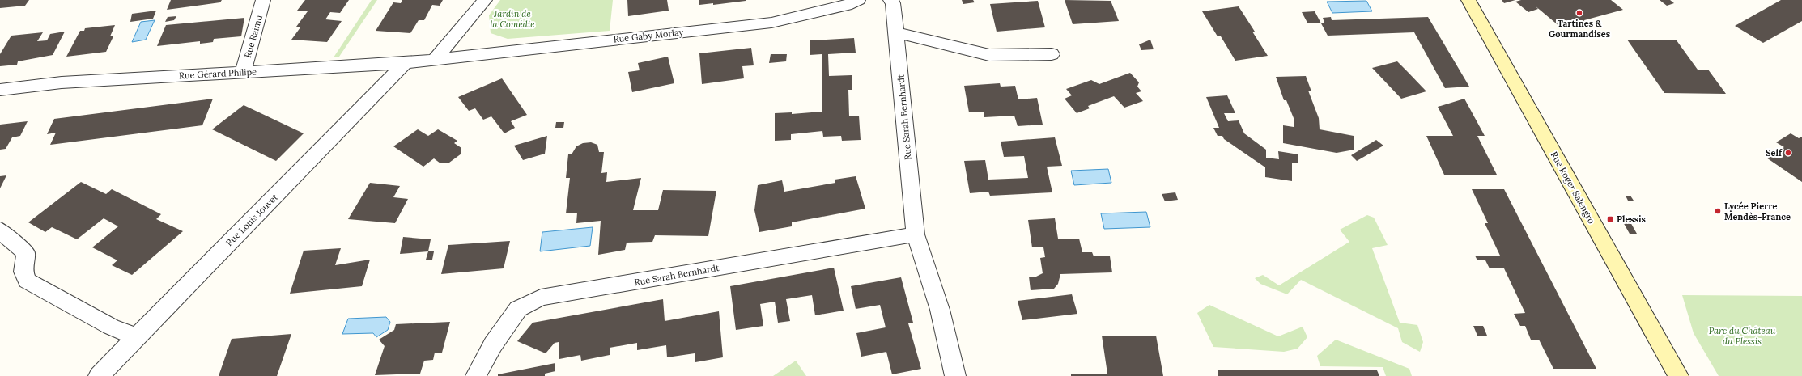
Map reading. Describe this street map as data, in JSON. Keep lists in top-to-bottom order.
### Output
{
  "streets": {
    "main road": ["Rue Roger Salengro"],
    "street": [
      "Rue Gaby Morlay",
      "Rue Raimu",
      "Rue Gérard Philipe",
      "Rue Sarah Bernhardt",
      "Rue Louis Jouvet"
    ]
  },
  "crossings": [
    ["Rue Gaby Morlay", "Rue Gérard Philipe"],
    ["Rue Raimu", "Rue Gérard Philipe"],
    ["Rue Gérard Philipe", "Rue Louis Jouvet"]
  ],
  "parks": ["Jardin de la Comédie", "Parc du Château du Plessis"],
  "places": {
    "other": ["Tartines & Gourmandises", "Self", "Lycée Pierre Mendès-France"],
    "transit": ["Plessis"]
  }
}
